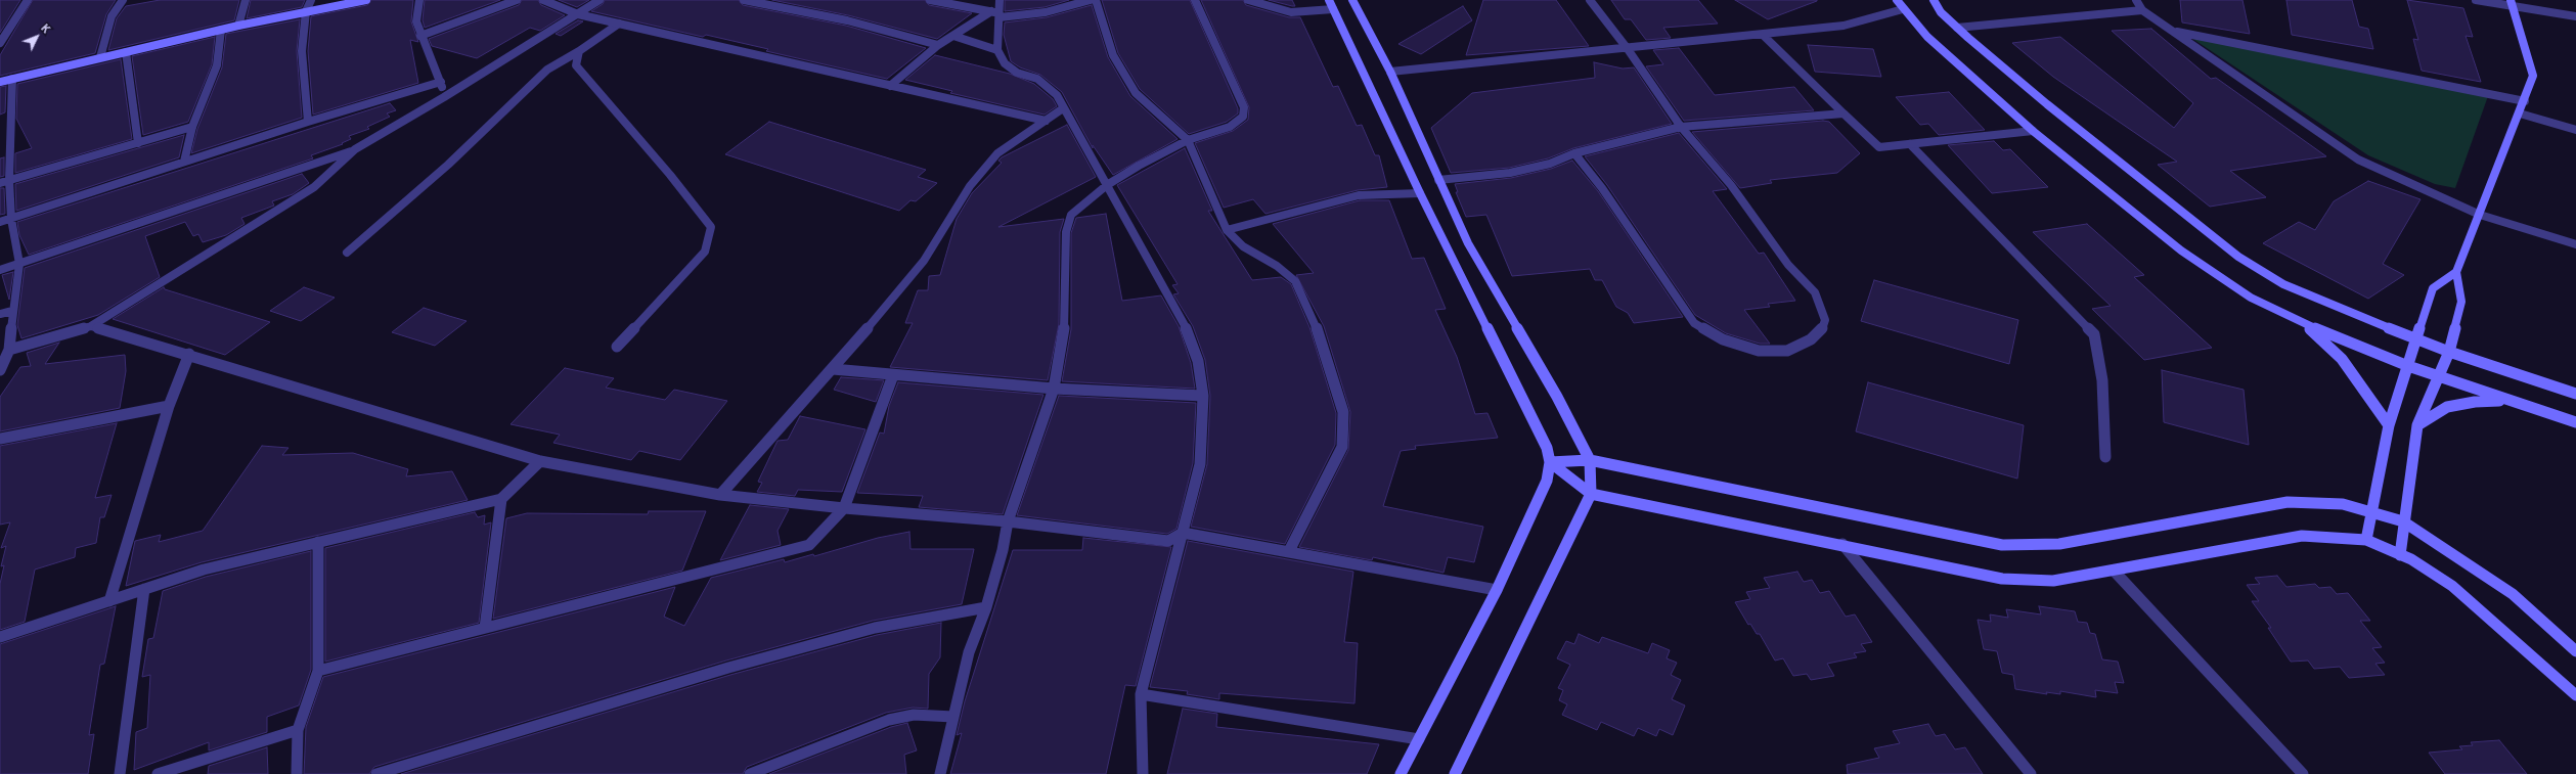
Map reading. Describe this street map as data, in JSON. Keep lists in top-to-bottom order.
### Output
{
  "north": "top right"
}
